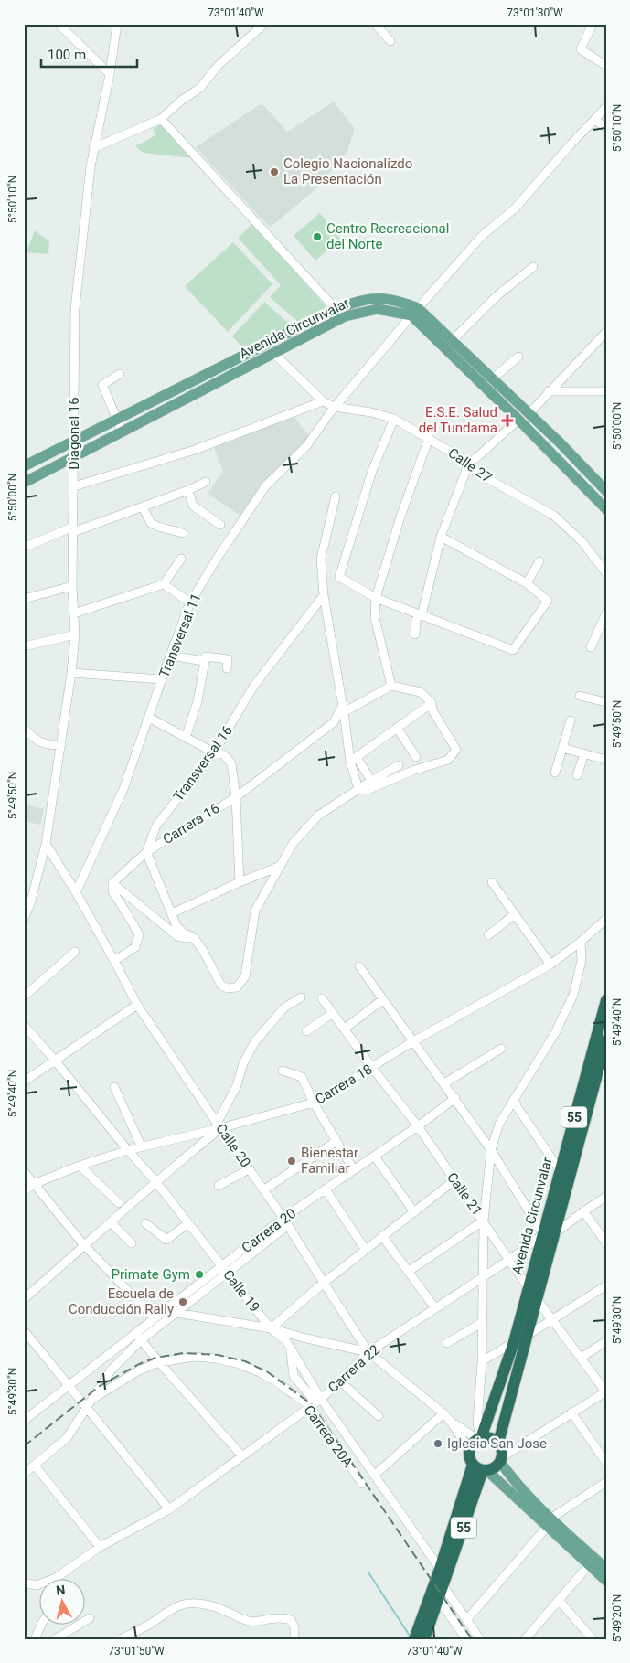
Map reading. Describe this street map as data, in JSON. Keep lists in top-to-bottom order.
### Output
{
  "streets": {
    "highway": ["Avenida Circunvalar", "55"],
    "street": [
      "Diagonal 16",
      "Calle 27",
      "Transversal 11",
      "Transversal 16",
      "Carrera 16",
      "Carrera 18",
      "Calle 20",
      "Calle 21",
      "Carrera 20",
      "Calle 19",
      "Carrera 22",
      "Carrera 20A"
    ]
  },
  "crossings": [
    ["Avenida Circunvalar", "Diagonal 16"],
    ["Avenida Circunvalar", "Calle 27"],
    ["Avenida Circunvalar", "Transversal 11"],
    ["Avenida Circunvalar", "55"],
    ["Avenida Circunvalar", "Calle 20"],
    ["Avenida Circunvalar", "Calle 21"],
    ["Avenida Circunvalar", "Carrera 22"],
    ["Diagonal 16", "Calle 20"],
    ["Calle 27", "Transversal 11"],
    ["Transversal 11", "Calle 20"],
    ["Transversal 16", "Carrera 16"],
    ["Carrera 18", "Calle 20"],
    ["Carrera 18", "Calle 21"],
    ["Carrera 18", "Calle 19"],
    ["55", "Calle 20"],
    ["55", "Calle 19"],
    ["Calle 20", "Carrera 20"],
    ["Calle 20", "Carrera 22"],
    ["Calle 21", "Carrera 20"],
    ["Calle 21", "Carrera 22"],
    ["Carrera 20", "Calle 19"],
    ["Carrera 20", "Carrera 20A"],
    ["Calle 19", "Carrera 22"],
    ["Calle 19", "Carrera 20A"],
    ["Carrera 22", "Carrera 20A"]
  ],
  "places": {
    "other": [
      "Colegio Nacionalizdo La Presentación",
      "Centro Recreacional del Norte",
      "Bienestar Familiar",
      "Primate Gym",
      "Escuela de Conducción Rally",
      "Iglesia San Jose"
    ],
    "health": ["E.S.E. Salud del Tundama"]
  },
  "scale_bar": "100 m",
  "north": "top",
  "coordinates": [
    "73°01'40\"W",
    "73°01'30\"W",
    "5°50'10\"N",
    "5°50'00\"N",
    "5°49'50\"N",
    "5°49'40\"N",
    "5°49'30\"N",
    "5°49'20\"N",
    "73°01'50\"W"
  ]
}
